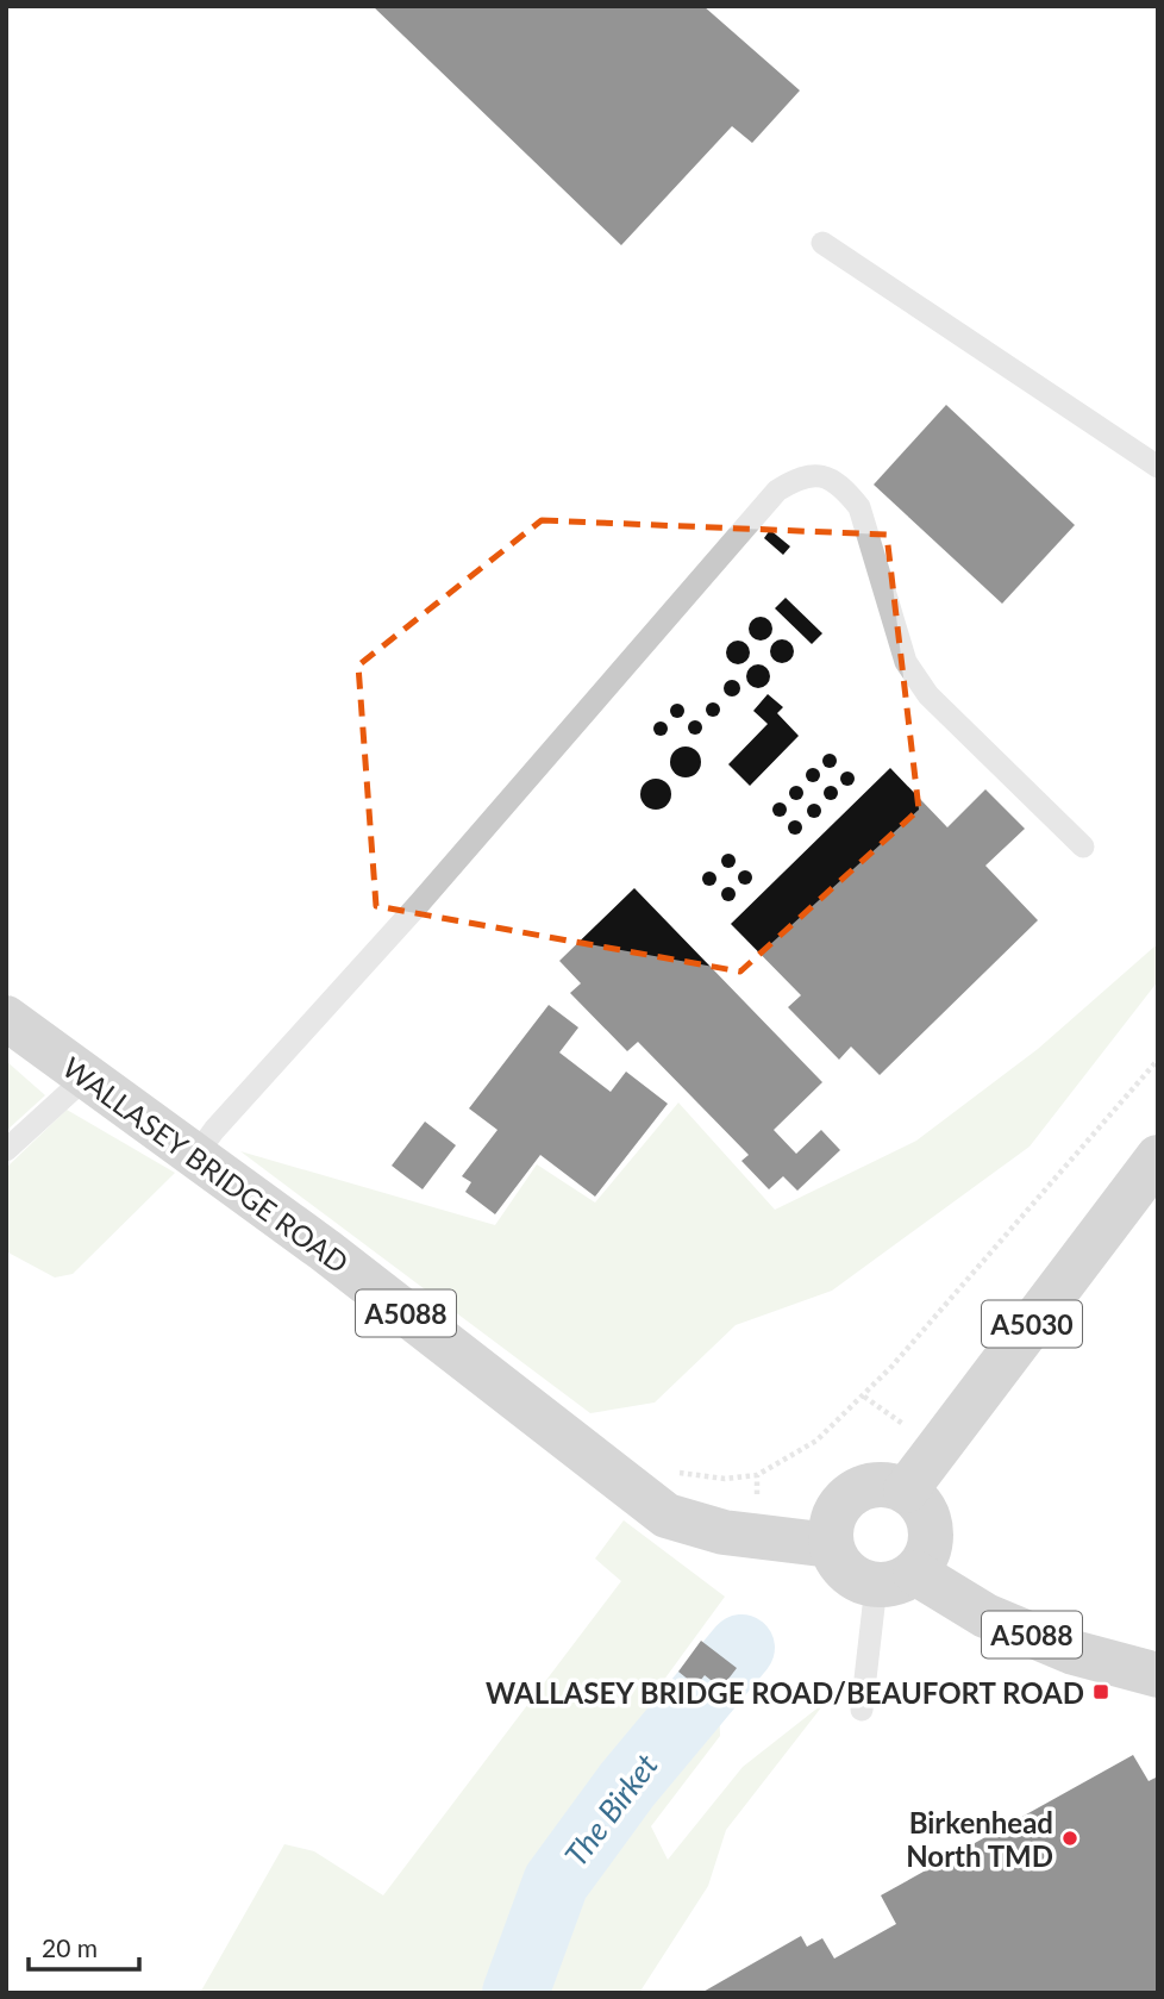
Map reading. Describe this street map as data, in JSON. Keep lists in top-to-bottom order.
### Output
{
  "streets": {
    "main road": ["WALLASEY BRIDGE ROAD", "A5088", "A5030"]
  },
  "crossings": [
    ["WALLASEY BRIDGE ROAD", "A5088"],
    ["WALLASEY BRIDGE ROAD", "A5030"],
    ["A5088", "A5030"]
  ],
  "water": ["The Birket"],
  "places": {
    "transit": ["WALLASEY BRIDGE ROAD/BEAUFORT ROAD"],
    "other": ["Birkenhead North TMD"]
  },
  "scale_bar": "20 m"
}
